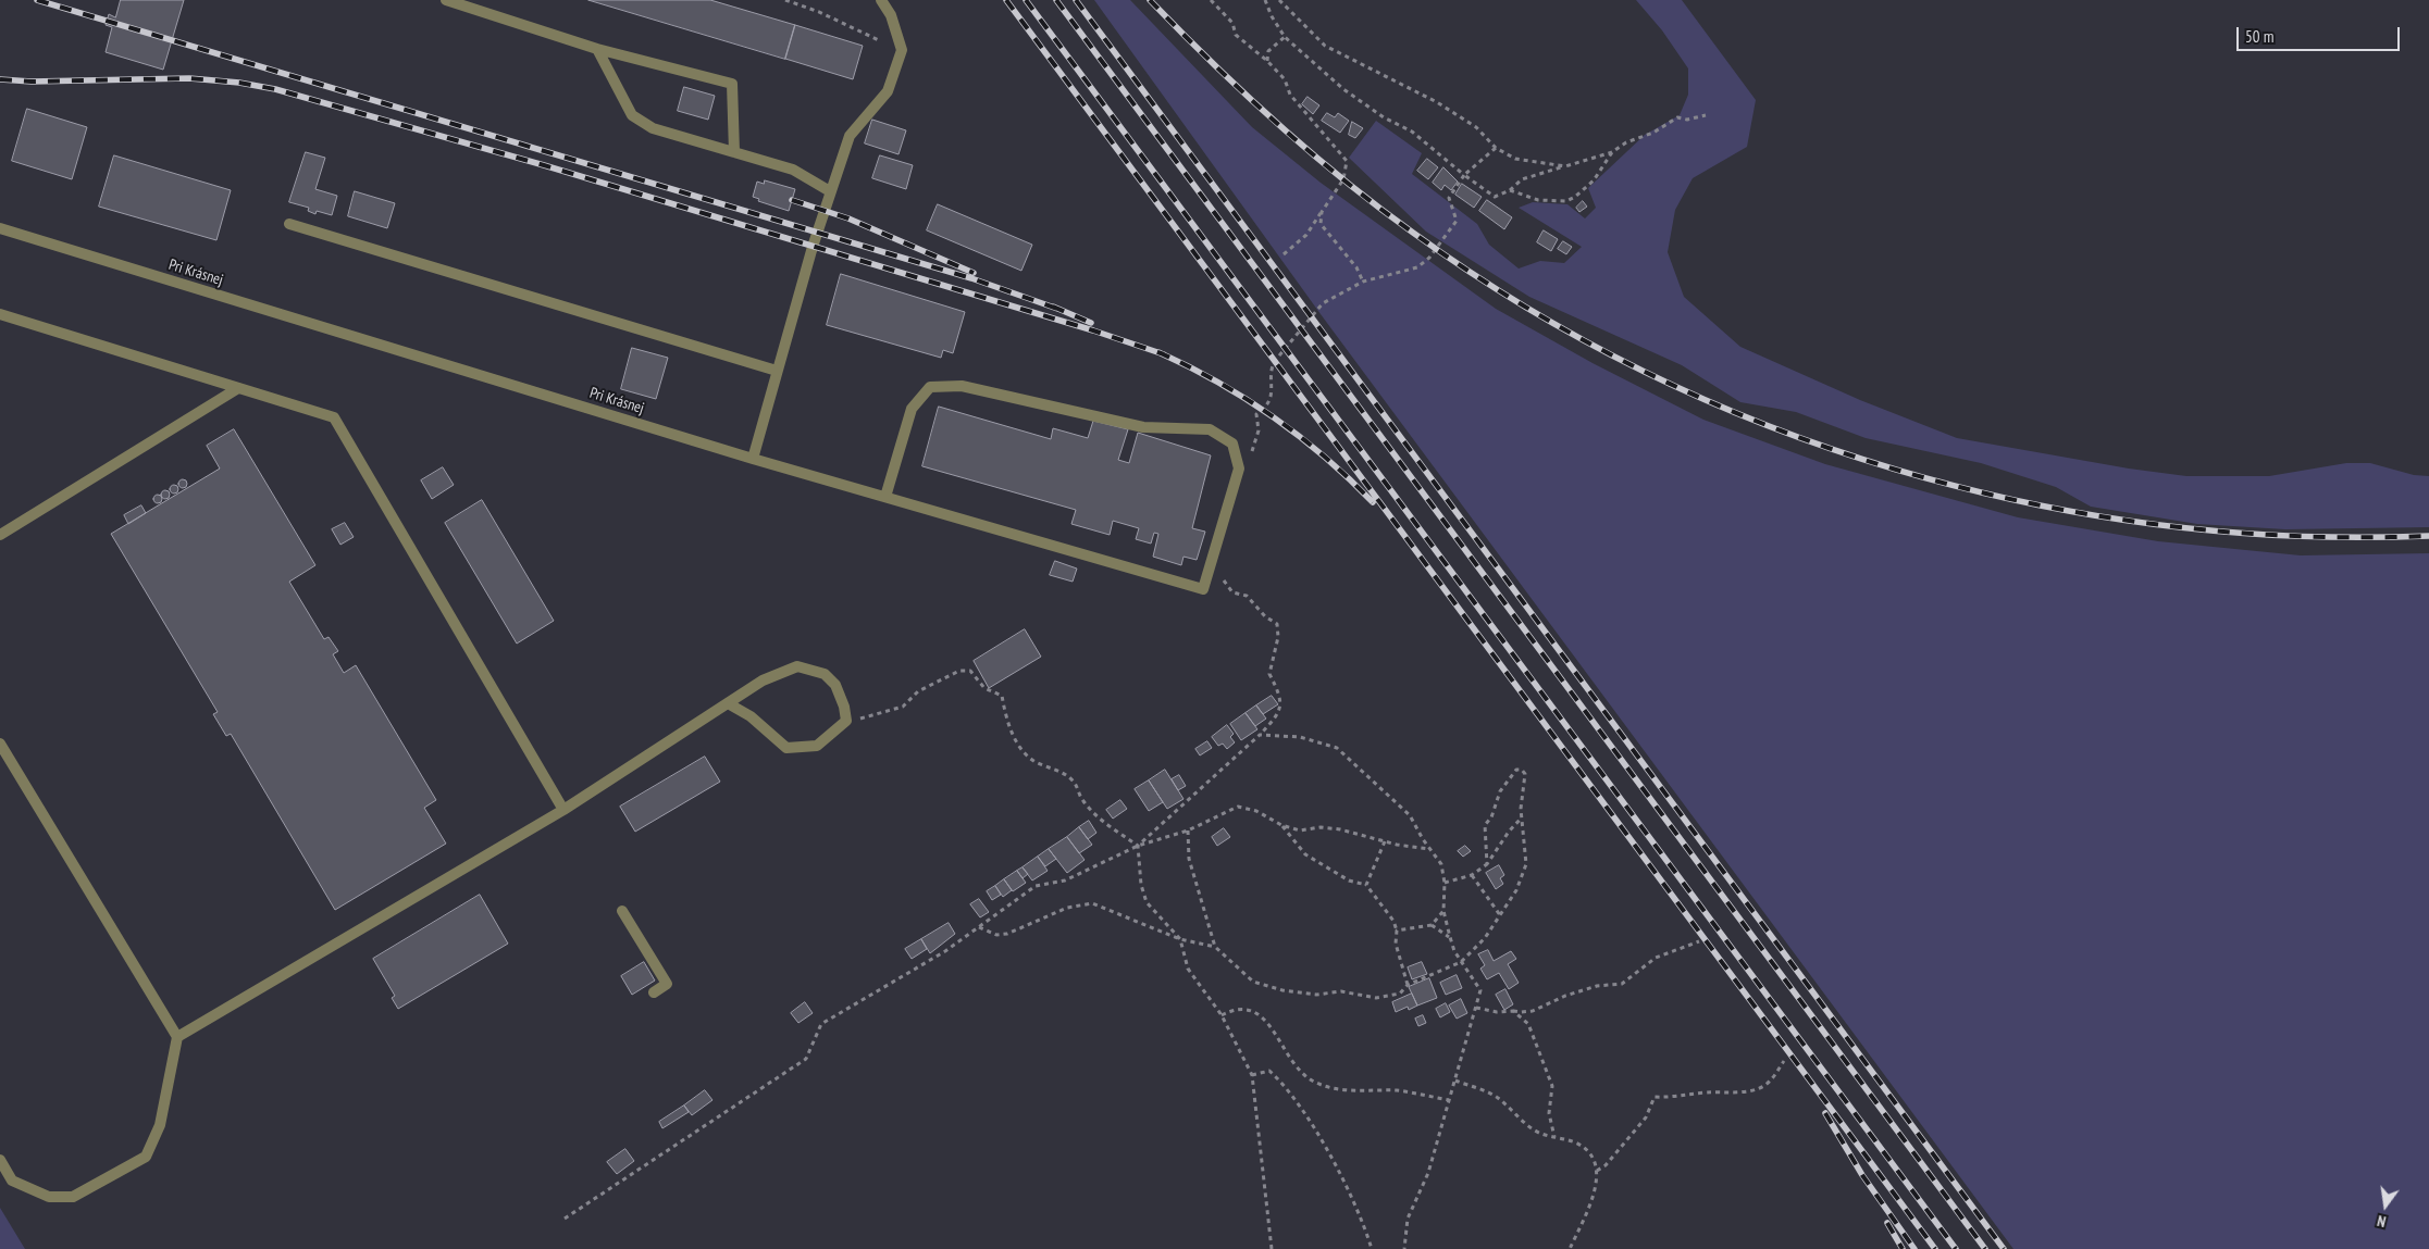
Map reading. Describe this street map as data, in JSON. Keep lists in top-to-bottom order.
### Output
{
  "streets": {
    "lane": ["Pri Krásnej"]
  },
  "scale_bar": "50 m",
  "north": "bottom"
}
